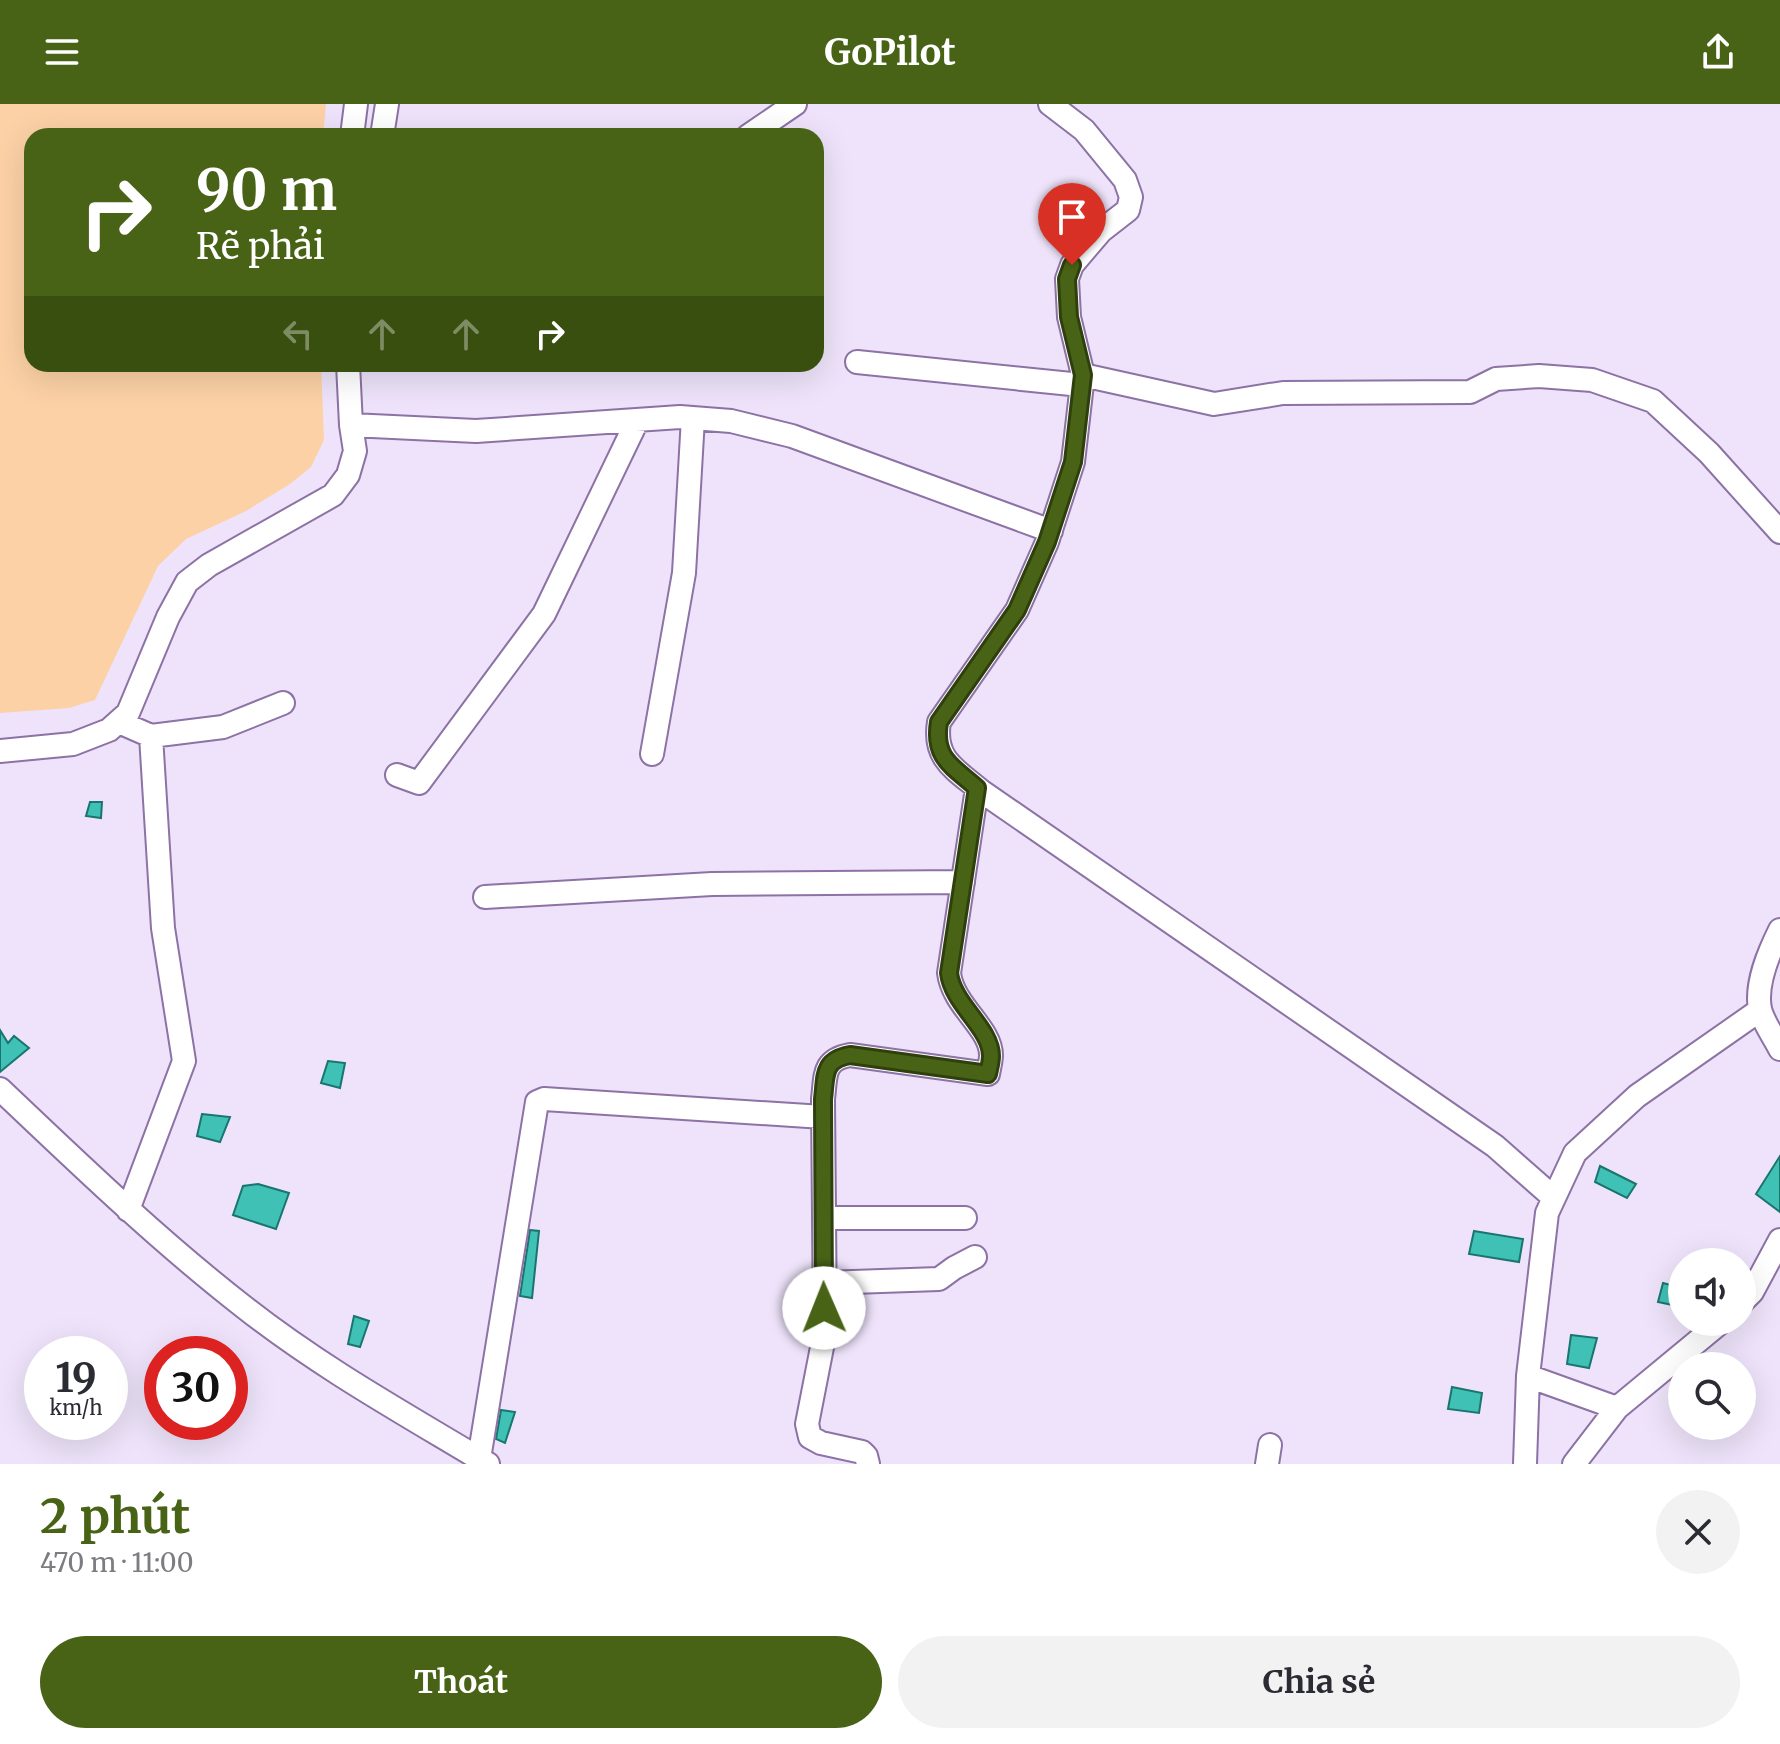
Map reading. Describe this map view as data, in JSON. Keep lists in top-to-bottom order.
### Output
{
  "page": {
    "header": "GoPilot",
    "turn": ["90 m", "Rẽ phải"],
    "speed": "19 km/h",
    "limit": "30",
    "heading": ["2 phút", "470 m · 11:00"],
    "buttons": ["Thoát", "Chia sẻ"]
  }
}
